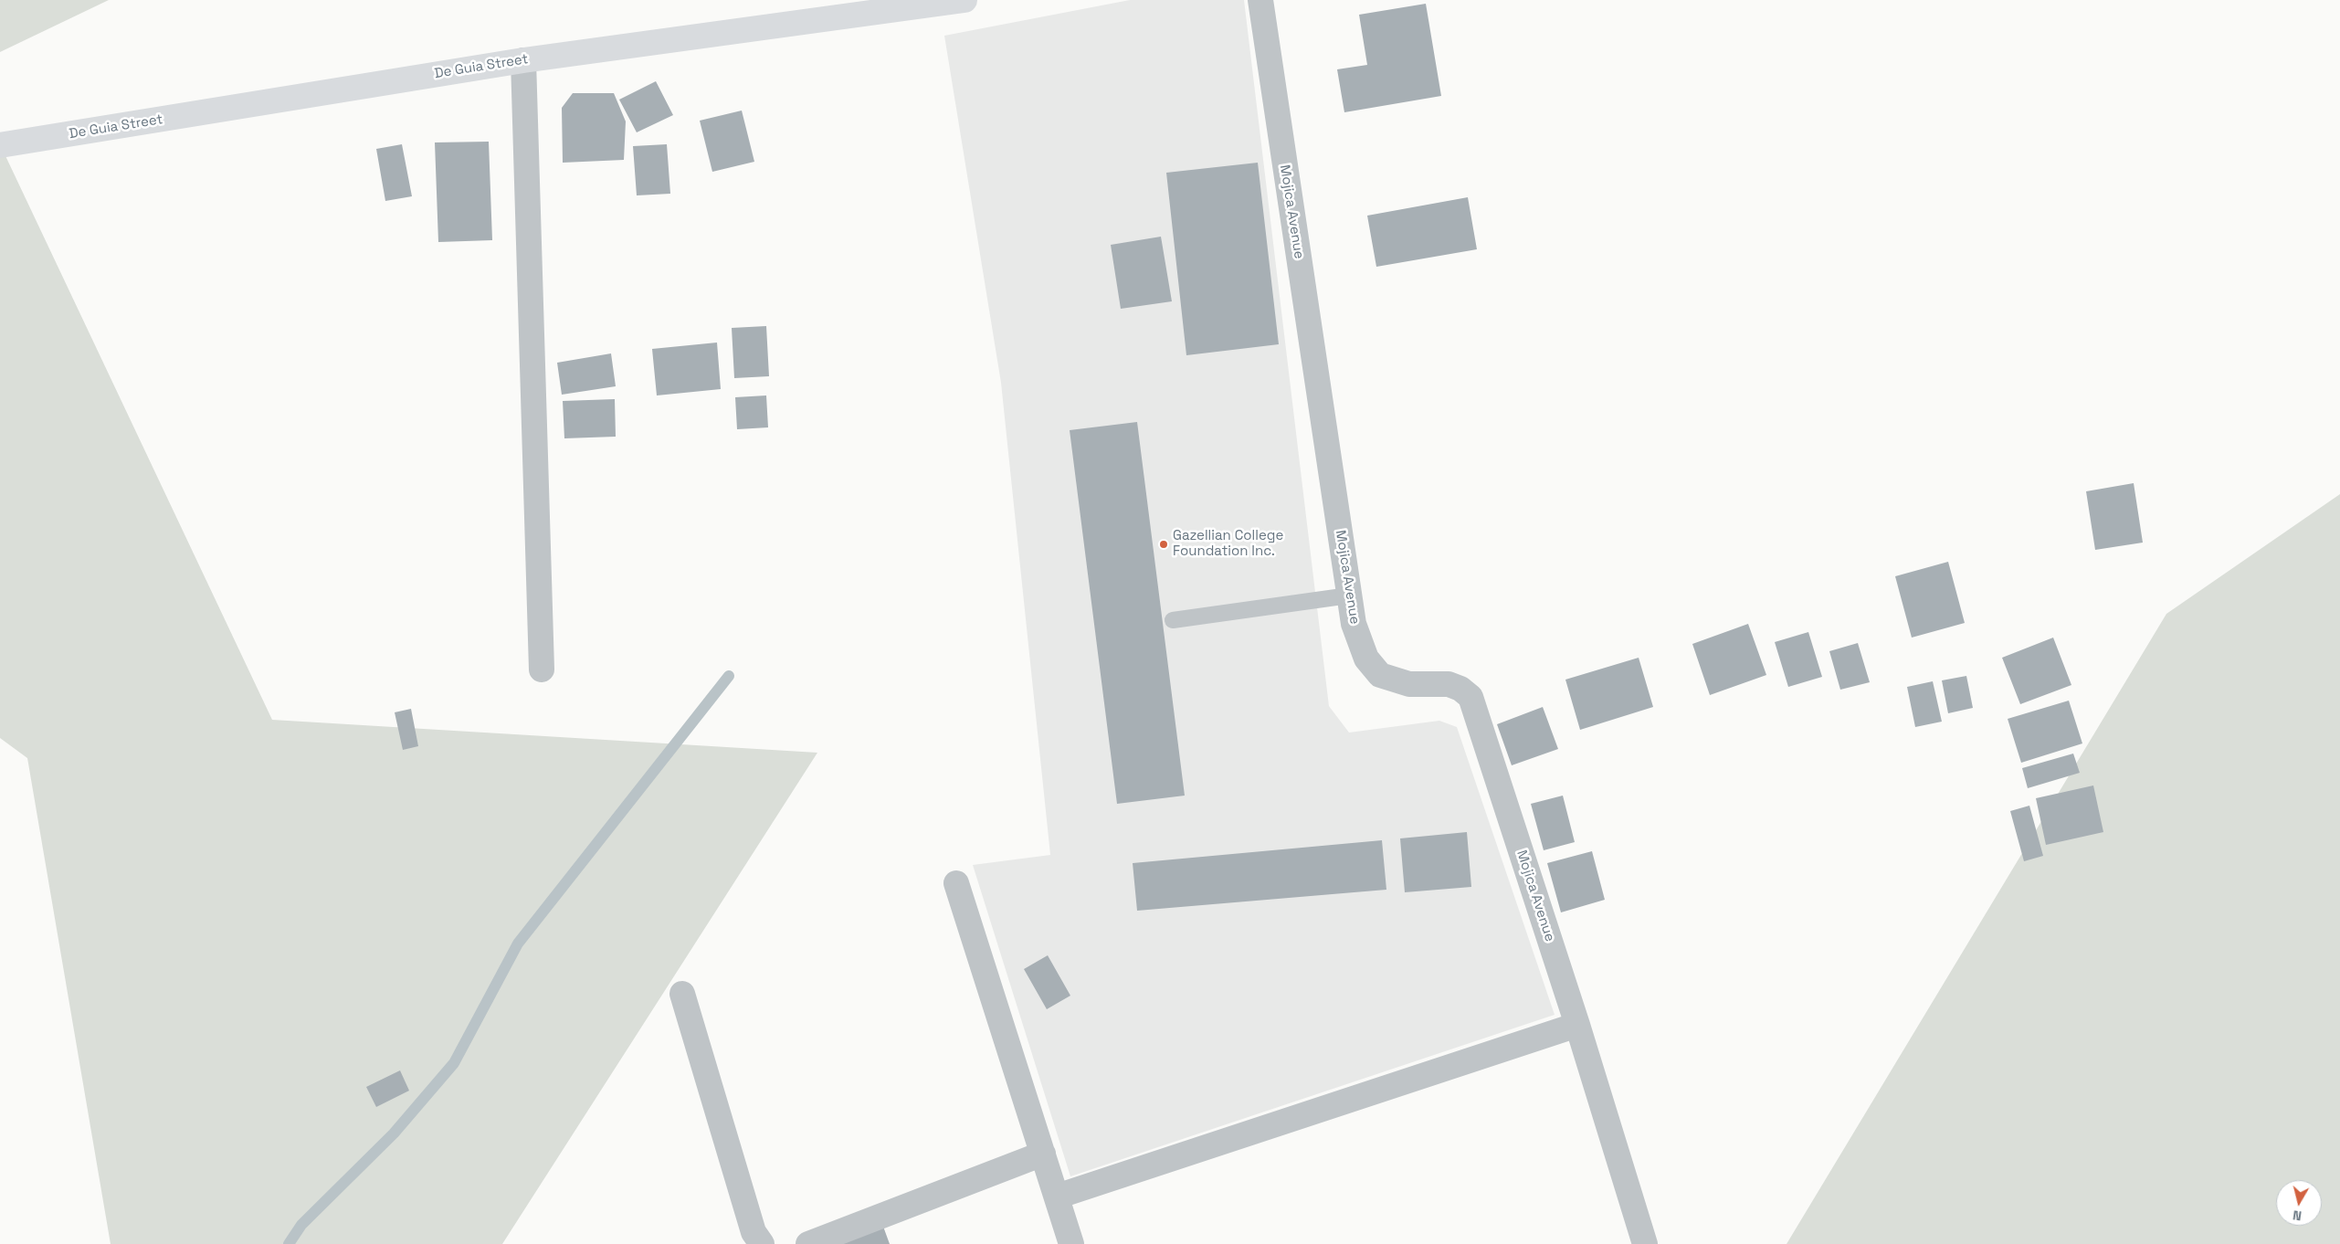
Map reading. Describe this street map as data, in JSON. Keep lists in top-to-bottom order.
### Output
{
  "streets": {
    "main road": ["De Guia Street"],
    "street": ["Mojica Avenue"]
  },
  "places": ["Gazellian College Foundation Inc."],
  "north": "bottom"
}
